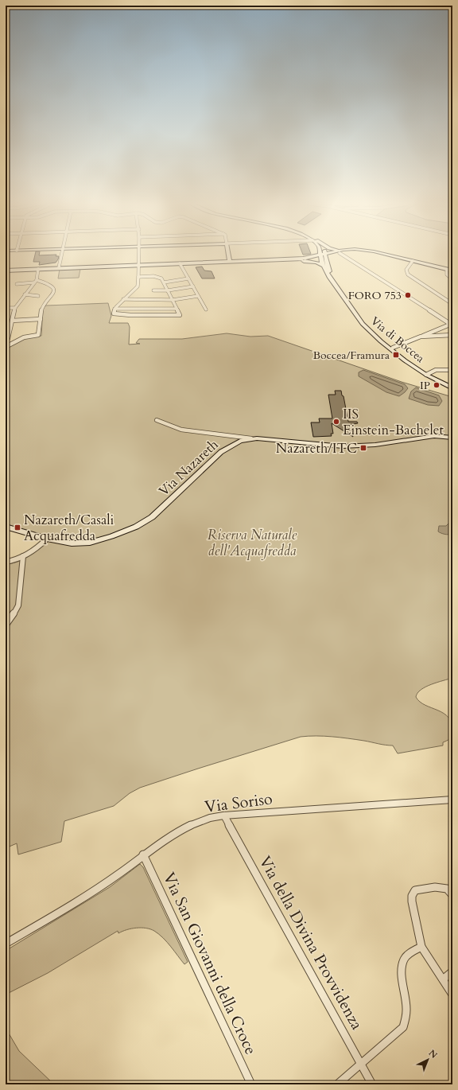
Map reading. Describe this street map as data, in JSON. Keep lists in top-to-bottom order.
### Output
{
  "streets": {
    "main road": ["Via di Boccea", "Via Nazareth"],
    "street": ["Via Soriso", "Via della Divina Provvidenza", "Via San Giovanni della Croce"]
  },
  "crossings": [
    ["Via Soriso", "Via della Divina Provvidenza"],
    ["Via Soriso", "Via San Giovanni della Croce"]
  ],
  "parks": ["Riserva Naturale dell'Acquafredda"],
  "places": {
    "other": ["FORO 753", "IP", "IIS Einstein-Bachelet"],
    "transit": ["Boccea/Framura", "Nazareth/ITC", "Nazareth/Casali Acquafredda"]
  },
  "north": "top right"
}
